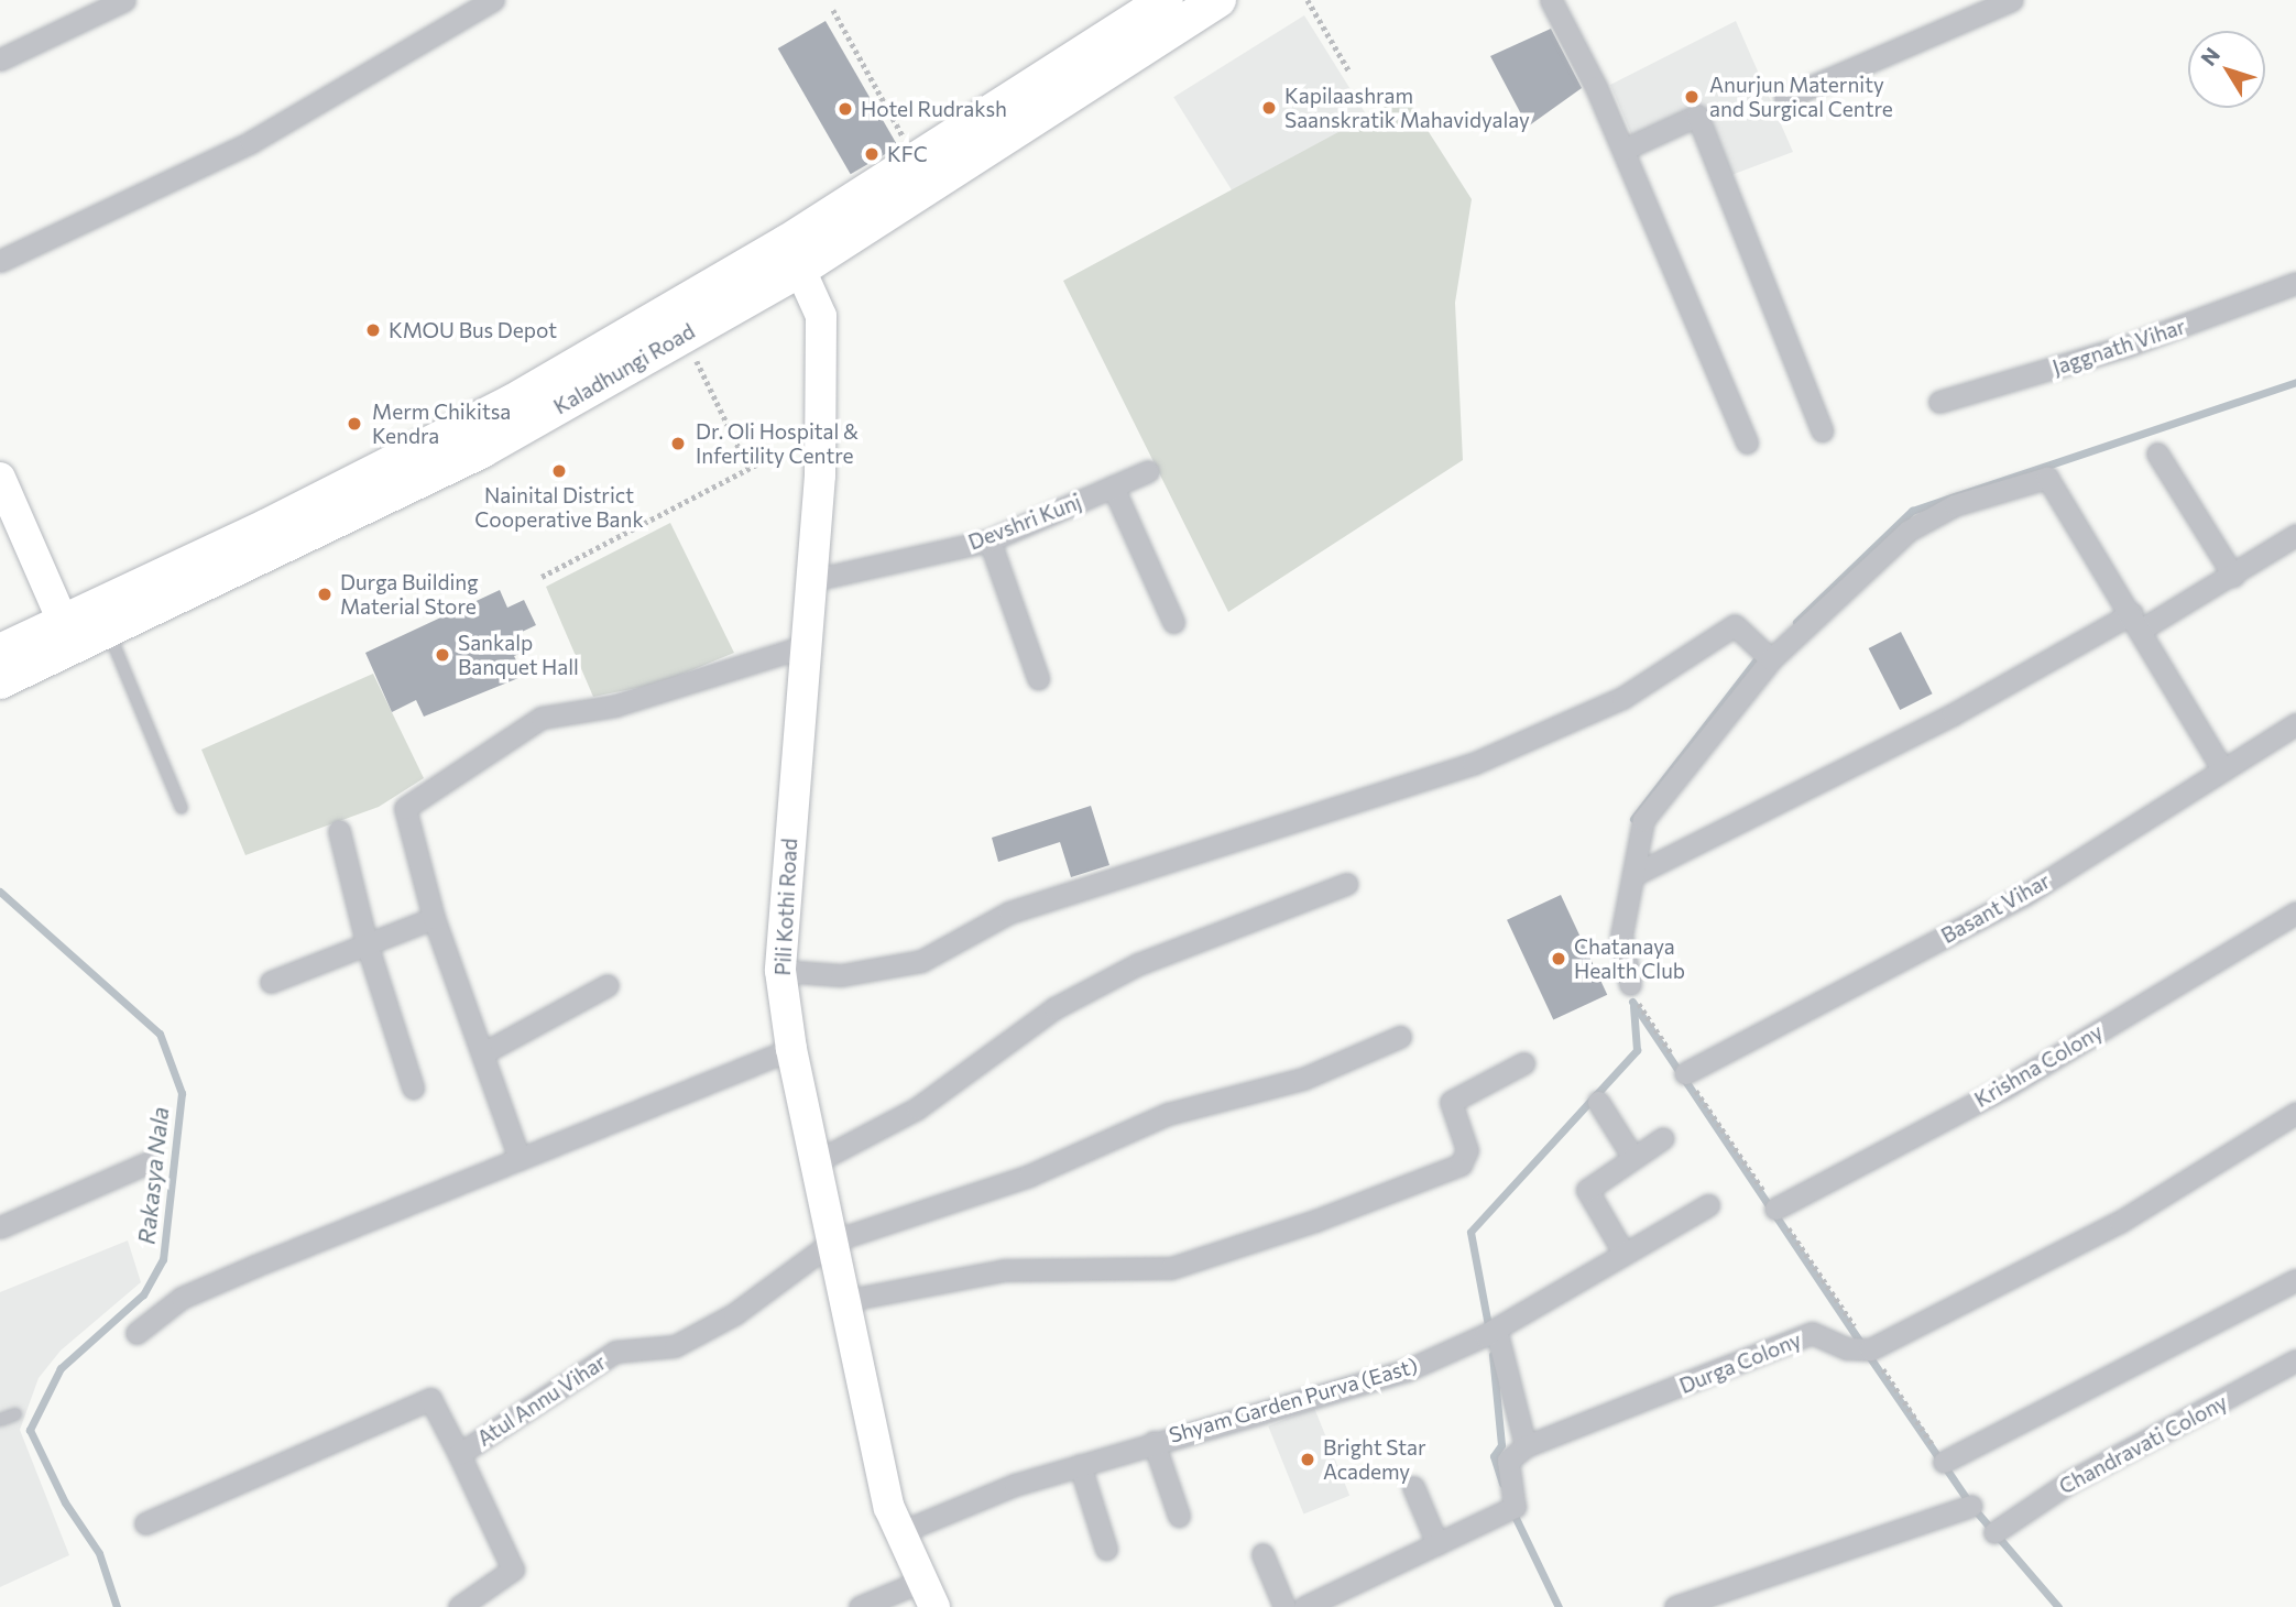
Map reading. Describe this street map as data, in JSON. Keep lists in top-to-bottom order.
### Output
{
  "streets": {
    "main road": ["Kaladhungi Road"],
    "street": [
      "Jaggnath Vihar",
      "Devshri Kunj",
      "Pili Kothi Road",
      "Basant Vihar",
      "Krishna Colony",
      "Durga Colony",
      "Atul Annu Vihar",
      "Shyam Garden Purva (East)",
      "Chandravati Colony"
    ]
  },
  "crossings": [
    ["Kaladhungi Road", "Pili Kothi Road"],
    ["Devshri Kunj", "Pili Kothi Road"],
    ["Pili Kothi Road", "Atul Annu Vihar"],
    ["Pili Kothi Road", "Shyam Garden Purva (East)"]
  ],
  "water": ["Rakasya Nala"],
  "places": [
    "Anurjun Maternity and Surgical Centre",
    "Kapilaashram Saanskratik Mahavidyalay",
    "Hotel Rudraksh",
    "KFC",
    "KMOU Bus Depot",
    "Merm Chikitsa Kendra",
    "Dr. Oli Hospital & Infertility Centre",
    "Nainital District Cooperative Bank",
    "Durga Building Material Store",
    "Sankalp Banquet Hall",
    "Chatanaya Health Club",
    "Bright Star Academy"
  ],
  "north": "top left"
}
